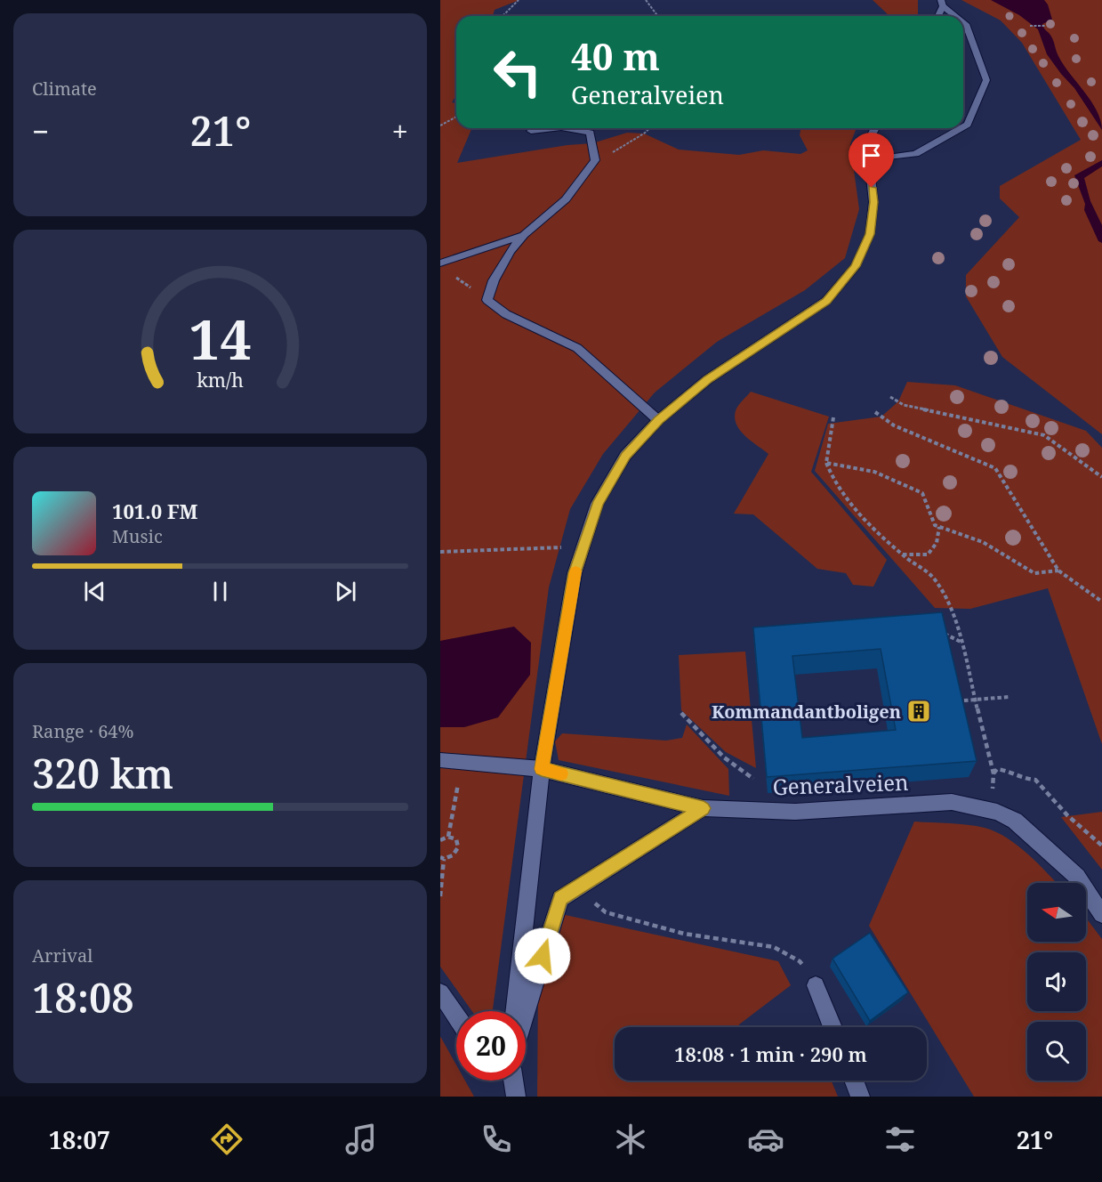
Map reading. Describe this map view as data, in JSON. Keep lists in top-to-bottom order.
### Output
{
  "streets": {
    "street": ["Generalveien"]
  },
  "places": {
    "building": ["Kommandantboligen"]
  },
  "north": "left",
  "page": {
    "tile": [
      "Climate",
      ["Range · 64%", "320 km"],
      ["Arrival", "18:08"]
    ],
    "turn": ["40 m", "Generalveien"],
    "heat": ["−", "21°", "+"],
    "song": ["101.0 FM", "Music"],
    "limit": "20",
    "trip": "18:08 · 1 min · 290 m",
    "tabs": ["18:07", "21°"],
    "gauge": ["14", "km/h"]
  }
}
